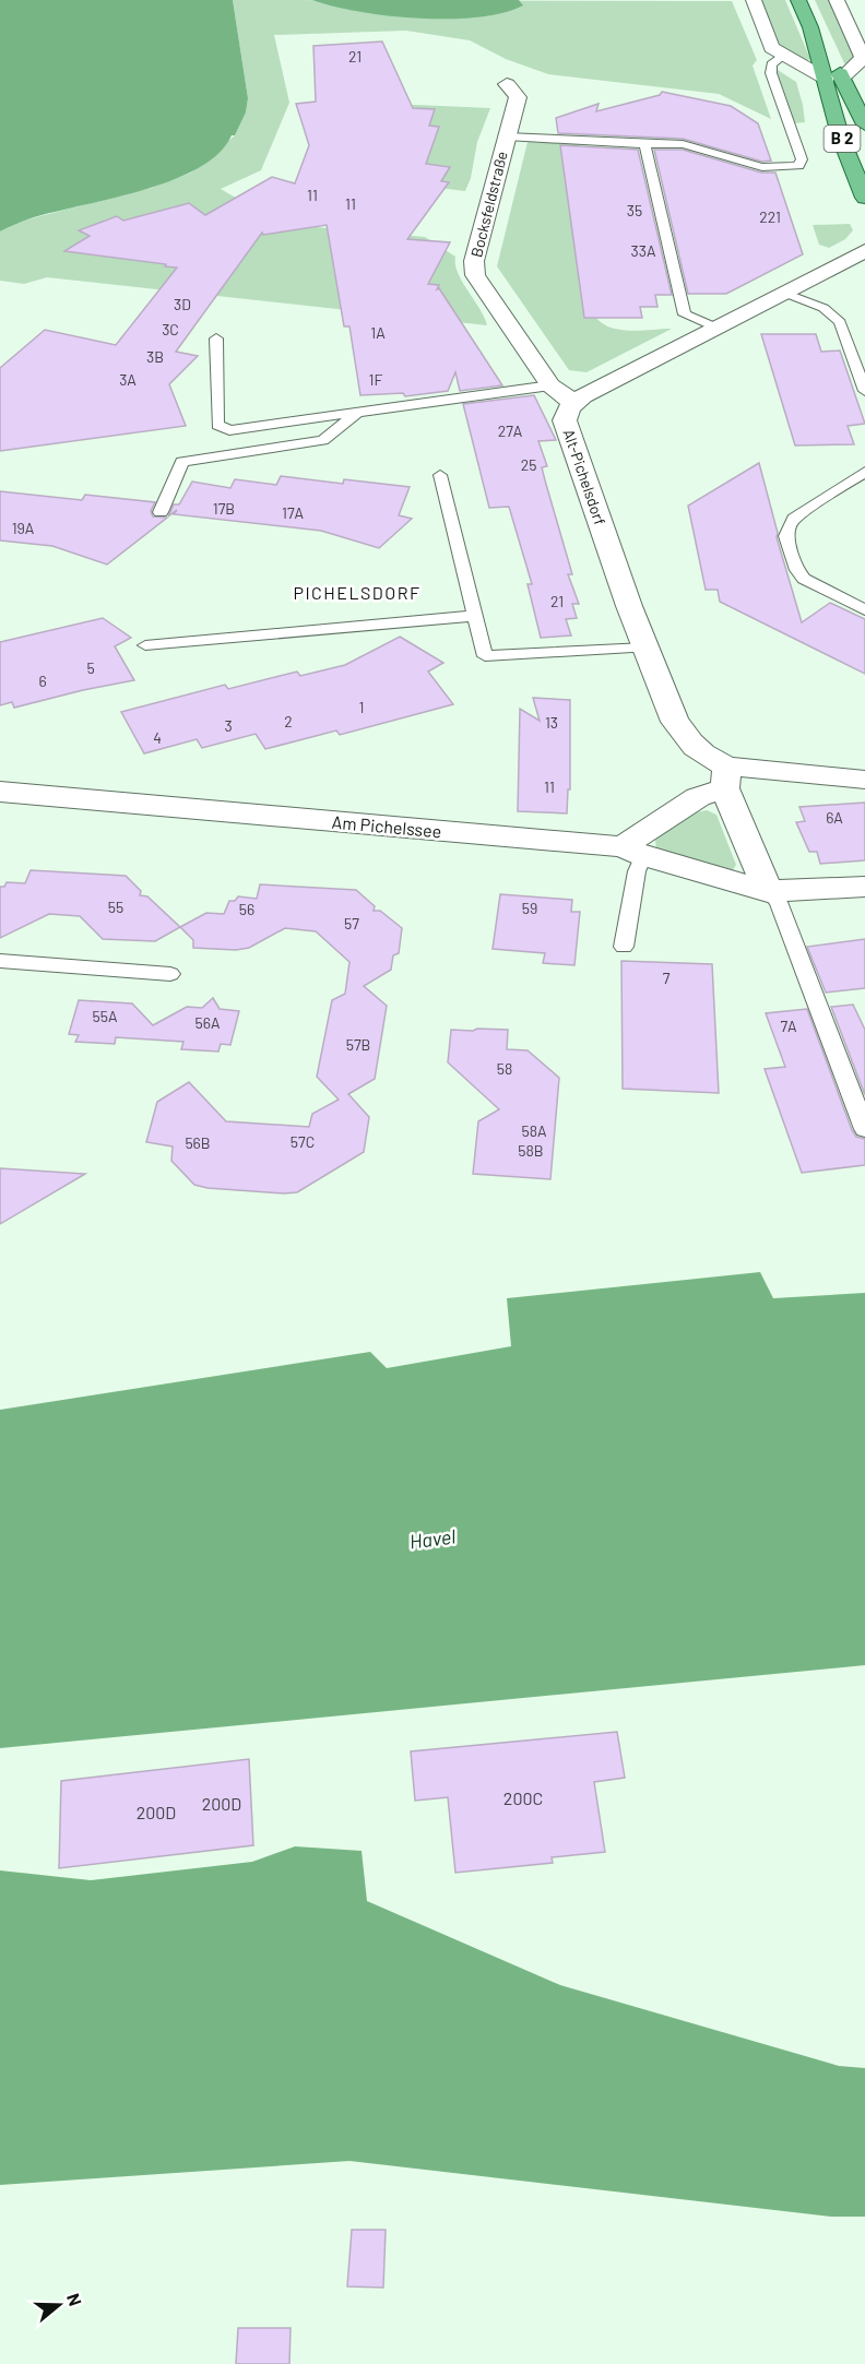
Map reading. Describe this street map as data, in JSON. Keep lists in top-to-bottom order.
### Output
{
  "streets": {
    "main road": ["B 2"],
    "street": ["Bocksfeldstraße", "Alt-Pichelsdorf", "Am Pichelssee"]
  },
  "crossings": [
    ["Bocksfeldstraße", "Alt-Pichelsdorf"],
    ["Alt-Pichelsdorf", "Am Pichelssee"]
  ],
  "districts": ["PICHELSDORF"],
  "water": ["Havel"],
  "house_numbers": [
    "21",
    "11",
    "11",
    "35",
    "221",
    "33A",
    "3D",
    "3C",
    "1A",
    "3B",
    "3A",
    "1F",
    "27A",
    "25",
    "17B",
    "17A",
    "19A",
    "21",
    "5",
    "6",
    "1",
    "2",
    "13",
    "3",
    "4",
    "11",
    "6A",
    "55",
    "59",
    "56",
    "57",
    "7",
    "55A",
    "56A",
    "7A",
    "57B",
    "58",
    "58A",
    "57C",
    "56B",
    "58B",
    "200C",
    "200D",
    "200D"
  ],
  "north": "right"
}
